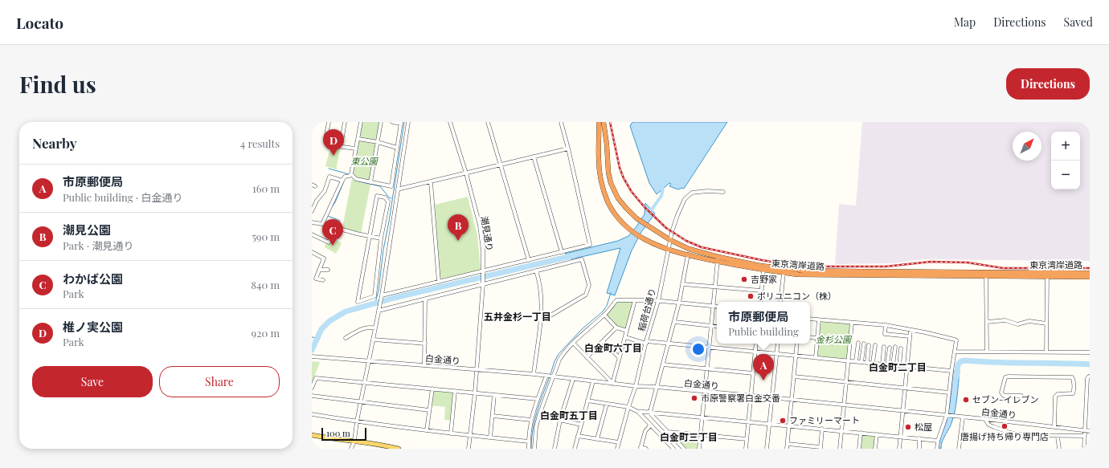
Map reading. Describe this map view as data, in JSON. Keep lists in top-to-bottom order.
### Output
{
  "streets": {
    "highway": ["東京湾岸道路"],
    "street": ["潮見通り", "稲荷台通り", "白金通り"]
  },
  "crossings": [
    ["潮見通り", "白金通り"],
    ["東京湾岸道路", "稲荷台通り"],
    ["稲荷台通り", "白金通り"]
  ],
  "districts": [
    "五井金杉一丁目",
    "白金町六丁目",
    "白金町二丁目",
    "白金町五丁目",
    "白金町三丁目"
  ],
  "parks": ["東公園", "金杉公園"],
  "places": [
    "吉野家",
    "ポリユニコン（株）",
    "市原警察署白金交番",
    "セブン-イレブン",
    "ファミリーマート",
    "唐揚げ持ち帰り専門店",
    "松屋"
  ],
  "scale_bar": "100 m",
  "north": "top right",
  "page": {
    "header": "Locato",
    "nav": ["Map", "Directions", "Saved"],
    "buttons": [
      "Directions",
      ["Save", "Share"]
    ],
    "title": "Find us",
    "heading": ["Nearby", "4 results"],
    "pins": [
      "D",
      "B",
      "C",
      "A"
    ],
    "map_buttons": ["+", "−"],
    "list": [
      {
        "mark": "A",
        "name": "市原郵便局",
        "note": "Public building · 白金通り",
        "value": "160 m"
      },
      {
        "mark": "B",
        "name": "潮見公園",
        "note": "Park · 潮見通り",
        "value": "590 m"
      },
      {
        "mark": "C",
        "name": "わかば公園",
        "note": "Park",
        "value": "840 m"
      },
      {
        "mark": "D",
        "name": "椎ノ実公園",
        "note": "Park",
        "value": "920 m"
      }
    ],
    "popup": ["市原郵便局", "Public building"],
    "scale": "100 m"
  }
}
